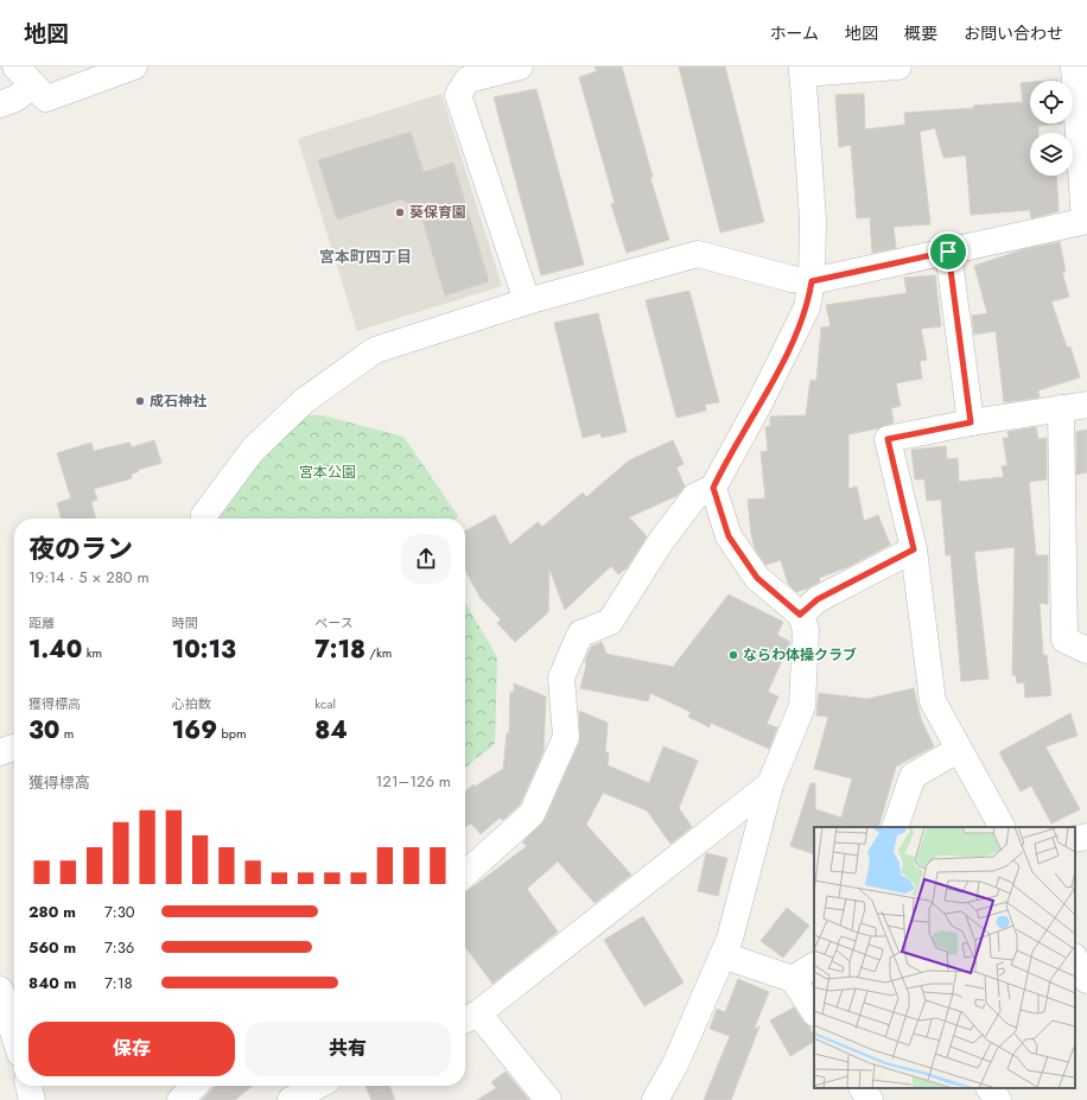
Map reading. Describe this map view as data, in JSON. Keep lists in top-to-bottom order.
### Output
{
  "districts": ["宮本町四丁目"],
  "parks": ["宮本公園"],
  "places": ["葵保育園", "成石神社", "ならわ体操クラブ"],
  "page": {
    "header": "地図",
    "nav": [
      "ホーム",
      "地図",
      "概要",
      "お問い合わせ"
    ],
    "heading": ["夜のラン", "19:14 · 5 × 280 m"],
    "stats": [
      ["距離", "1.40 km"],
      ["時間", "10:13"],
      ["ペース", "7:18 /km"],
      ["獲得標高", "30 m"],
      ["心拍数", "169 bpm"],
      ["kcal", "84"]
    ],
    "chart": ["獲得標高", "121–126 m"],
    "list": [
      {
        "name": "280 m",
        "note": "7:30"
      },
      {
        "name": "560 m",
        "note": "7:36"
      },
      {
        "name": "840 m",
        "note": "7:18"
      }
    ],
    "buttons": ["保存", "共有"]
  }
}
